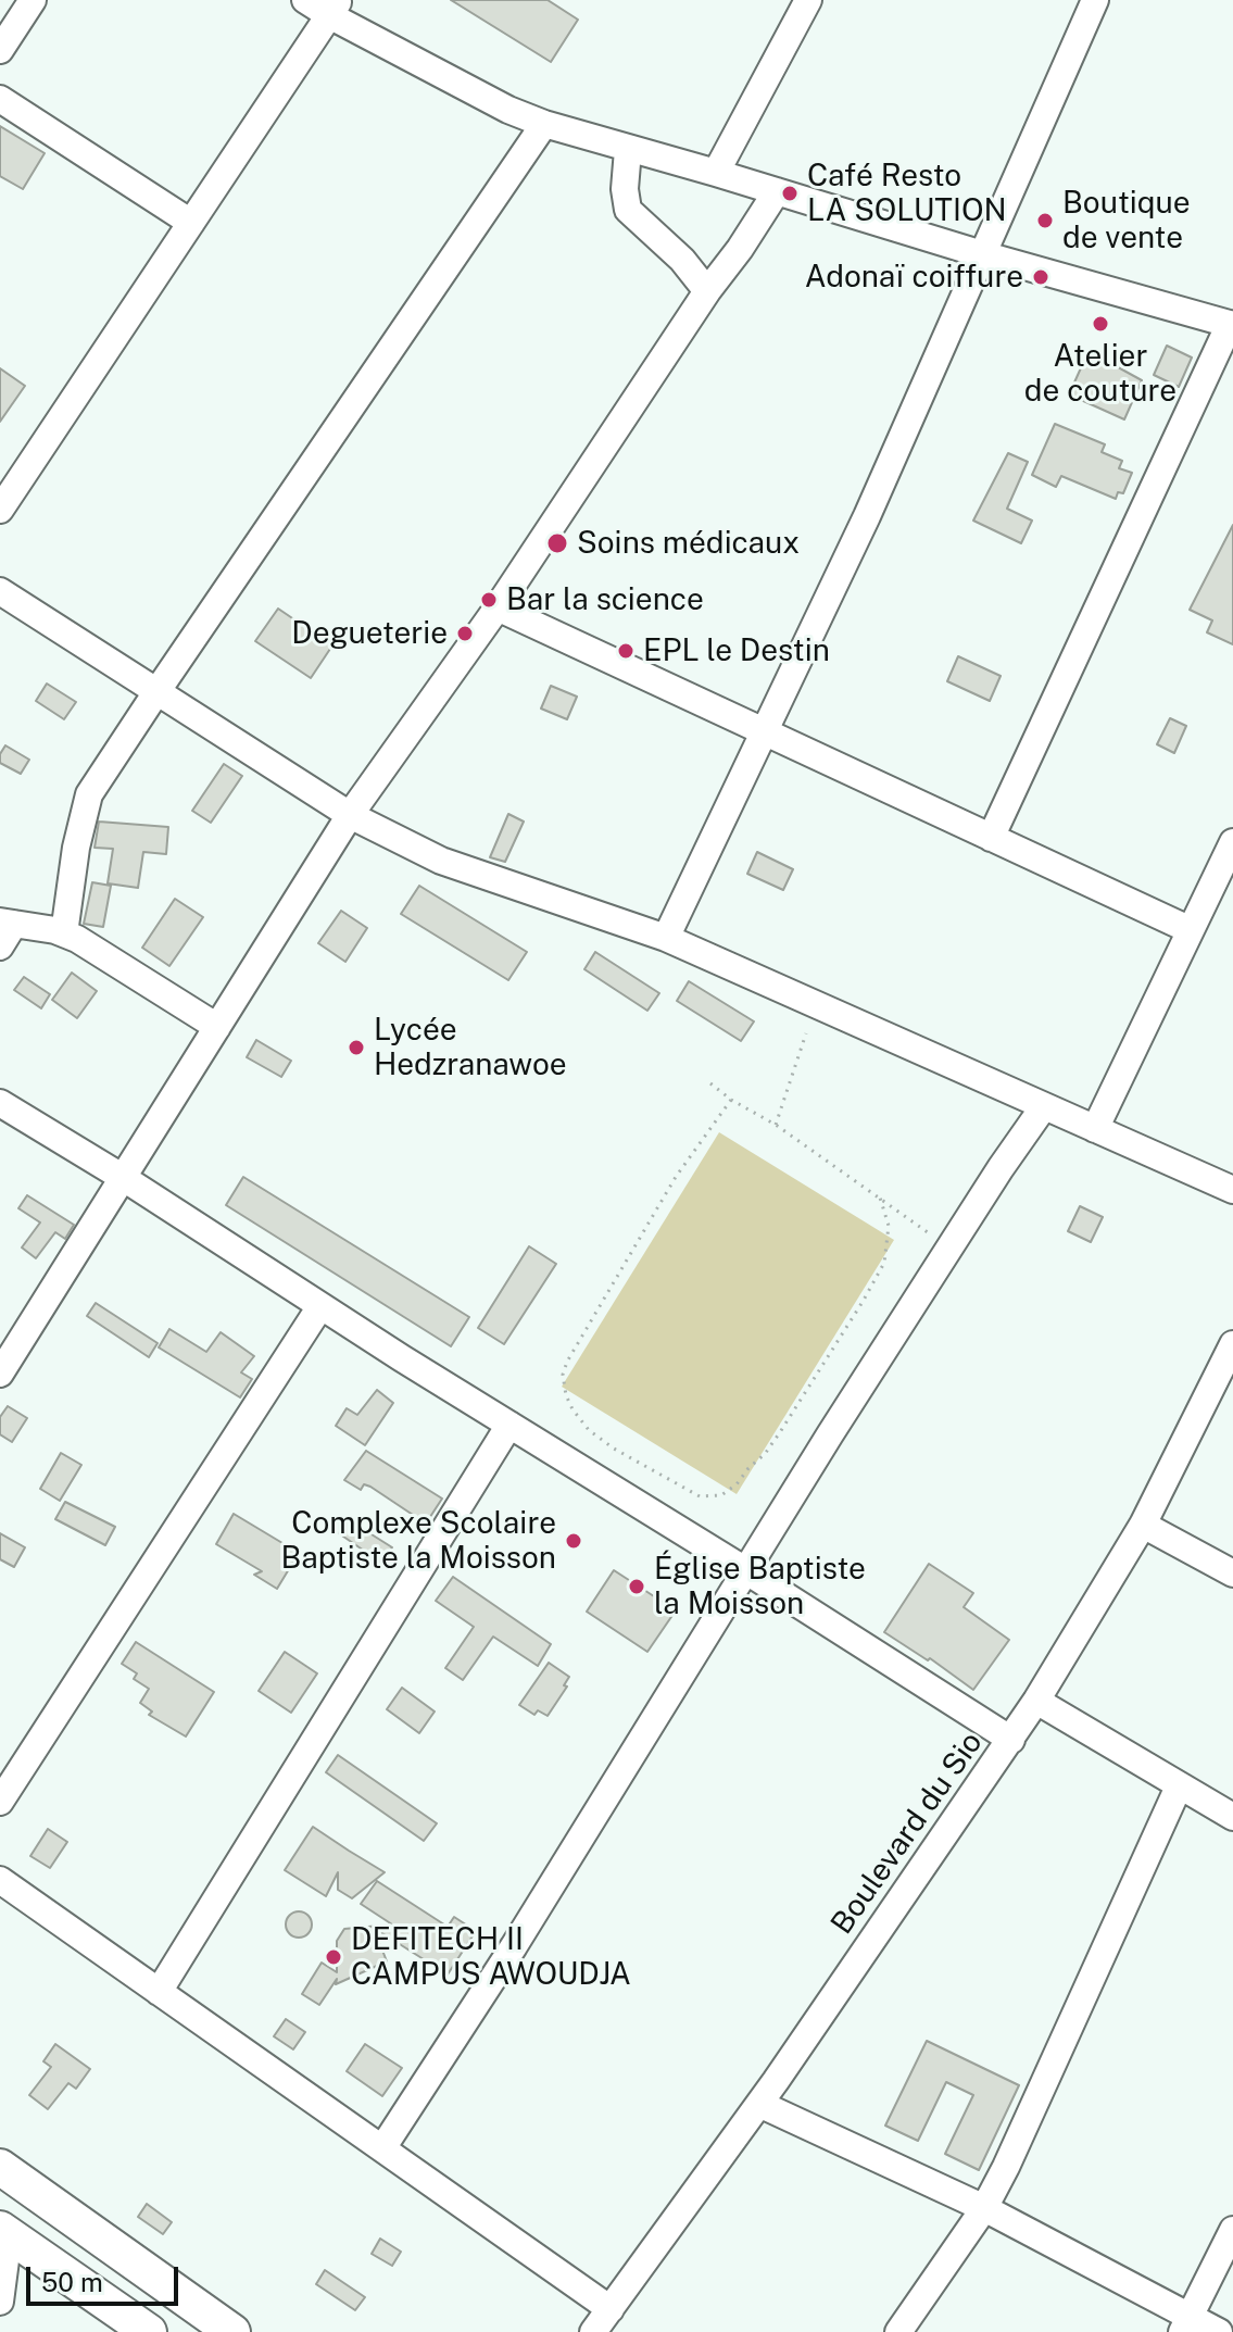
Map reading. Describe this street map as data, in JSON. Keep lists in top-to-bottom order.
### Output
{
  "streets": {
    "street": ["Boulevard du Sio"]
  },
  "places": [
    "Café Resto LA SOLUTION",
    "Boutique de vente",
    "Adonaï coiffure",
    "Atelier de couture",
    "Soins médicaux",
    "Bar la science",
    "Degueterie",
    "EPL le Destin",
    "Lycée Hedzranawoe",
    "Complexe Scolaire Baptiste la Moisson",
    "Église Baptiste la Moisson",
    "DEFITECH II CAMPUS AWOUDJA"
  ],
  "scale_bar": "50 m"
}
